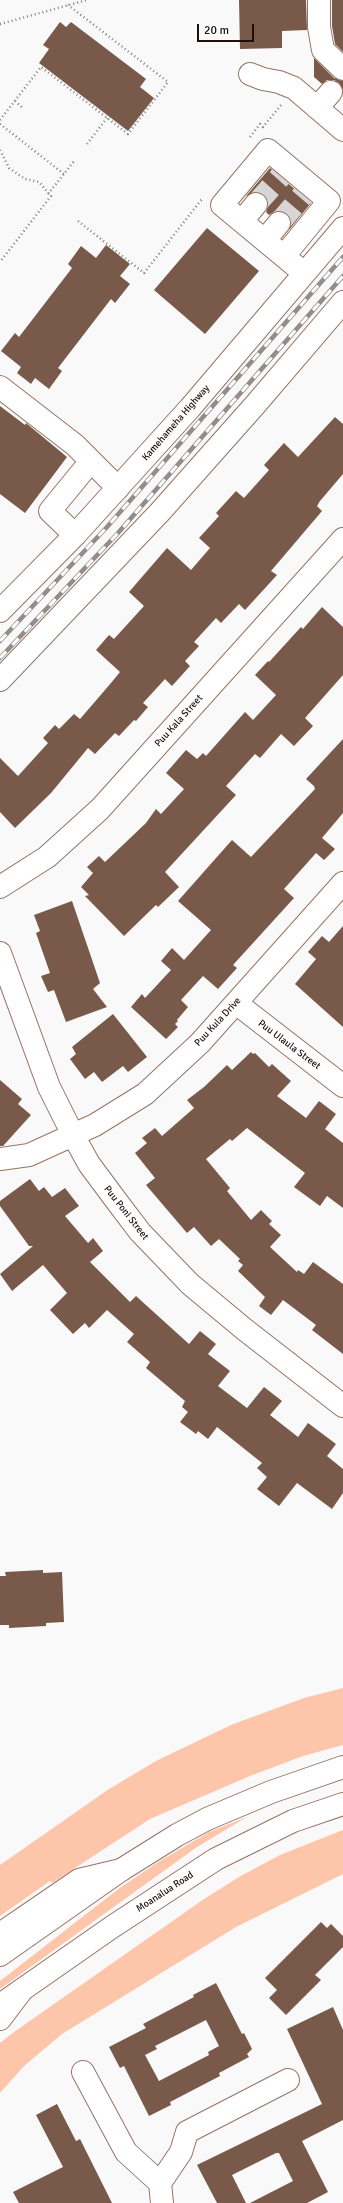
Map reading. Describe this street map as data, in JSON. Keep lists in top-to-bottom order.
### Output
{
  "streets": {
    "main road": [
      "Kamehameha Highway",
      "Puu Kala Street",
      "Puu Kula Drive",
      "Puu Ulaula Street",
      "Puu Poni Street",
      "Moanalua Road"
    ]
  },
  "crossings": [
    ["Puu Kula Drive", "Puu Ulaula Street"],
    ["Puu Kula Drive", "Puu Poni Street"]
  ],
  "scale_bar": "20 m"
}
